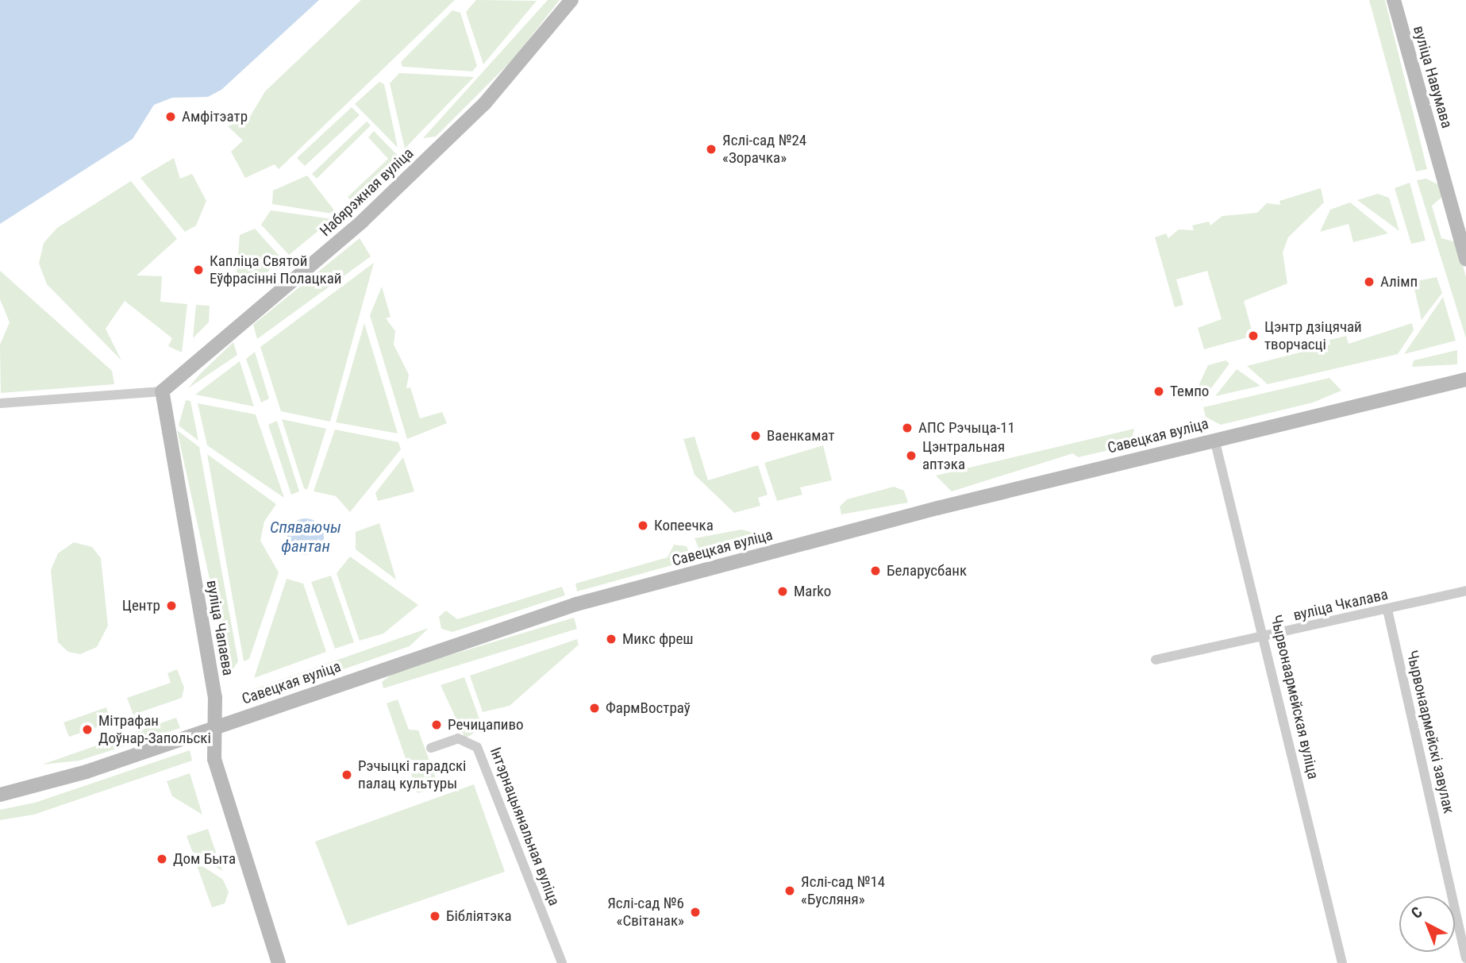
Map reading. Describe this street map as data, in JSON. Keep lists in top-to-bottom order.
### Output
{
  "streets": {
    "street": [
      "вуліца Навумава",
      "Набярэжная вуліца",
      "Савецкая вуліца",
      "вуліца Чкалава",
      "вуліца Чапаева",
      "Чырвонаармейская вуліца",
      "Чырвонаармейскі завулак",
      "Інтэрнацыянальная вуліца"
    ]
  },
  "crossings": [
    ["Набярэжная вуліца", "вуліца Чапаева"],
    ["Савецкая вуліца", "вуліца Чапаева"],
    ["Савецкая вуліца", "Чырвонаармейская вуліца"],
    ["вуліца Чкалава", "Чырвонаармейская вуліца"],
    ["вуліца Чкалава", "Чырвонаармейскі завулак"]
  ],
  "water": ["Спяваючы фантан"],
  "places": [
    "Амфітэатр",
    "Яслі-сад №24 «Зорачка»",
    "Капліца Святой Еўфрасінні Полацкай",
    "Алімп",
    "Цэнтр дзіцячай творчасці",
    "Темпо",
    "АПС Рэчыца-11",
    "Ваенкамат",
    "Цэнтральная аптэка",
    "Копеечка",
    "Беларусбанк",
    "Marko",
    "Центр",
    "Микс фреш",
    "ФармВостраў",
    "Речицапиво",
    "Мітрафан Доўнар-Запольскі",
    "Рэчыцкі гарадскі палац культуры",
    "Дом Быта",
    "Яслі-сад №14 «Бусляня»",
    "Яслі-сад №6 «Світанак»",
    "Бібліятэка"
  ],
  "north": "top left"
}
